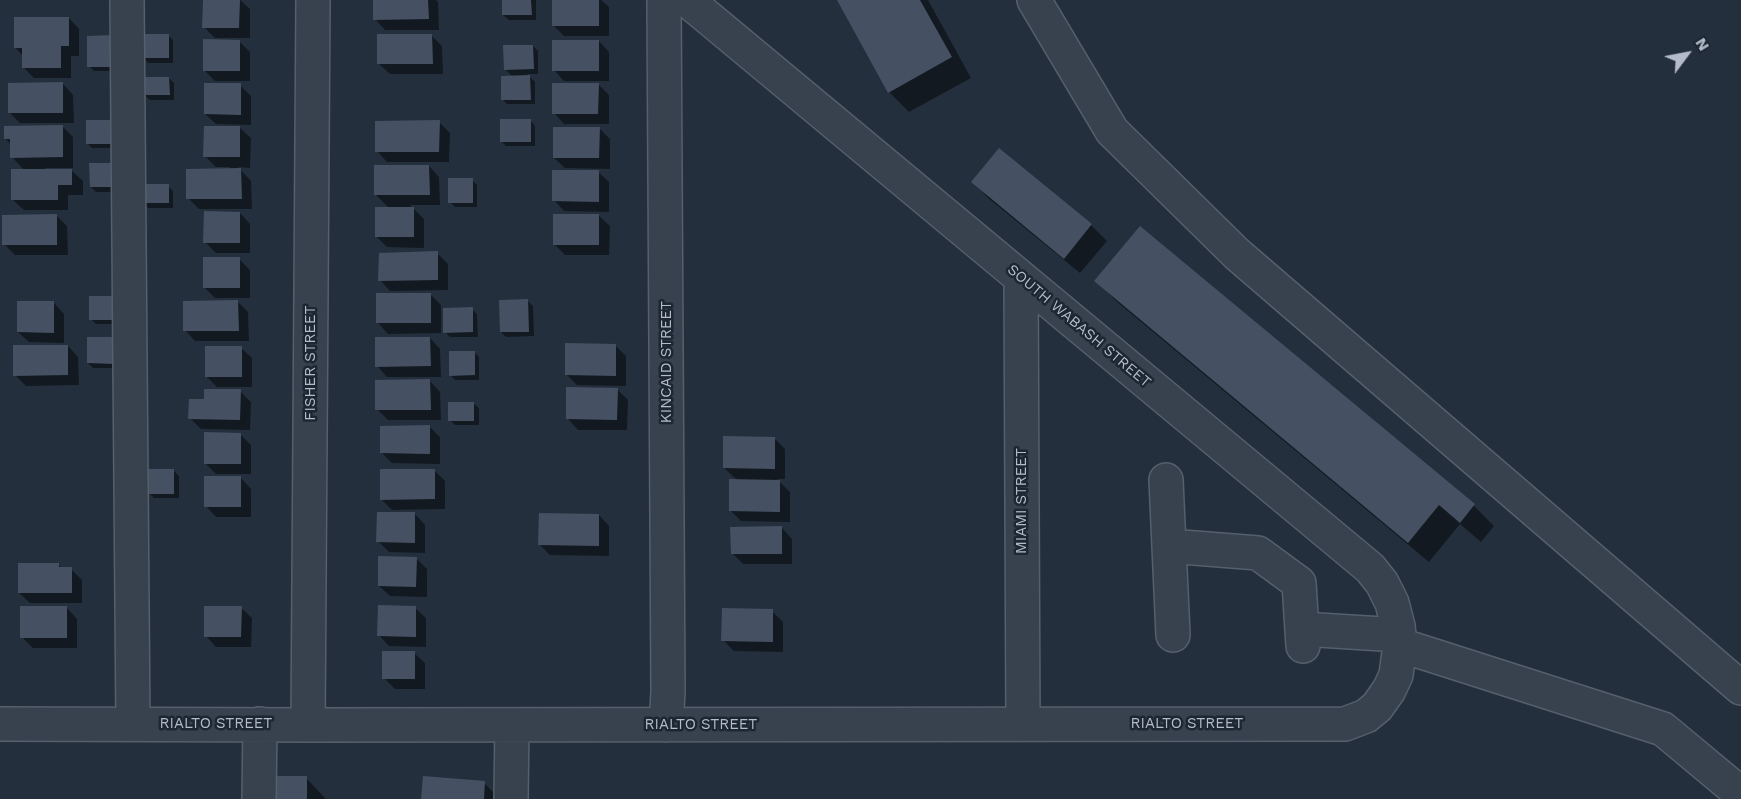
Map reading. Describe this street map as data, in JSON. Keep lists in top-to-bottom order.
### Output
{
  "streets": {
    "street": [
      "SOUTH WABASH STREET",
      "KINCAID STREET",
      "FISHER STREET",
      "MIAMI STREET",
      "RIALTO STREET"
    ]
  },
  "crossings": [
    ["SOUTH WABASH STREET", "MIAMI STREET"],
    ["SOUTH WABASH STREET", "RIALTO STREET"],
    ["KINCAID STREET", "RIALTO STREET"],
    ["FISHER STREET", "RIALTO STREET"],
    ["MIAMI STREET", "RIALTO STREET"]
  ],
  "north": "top right"
}
